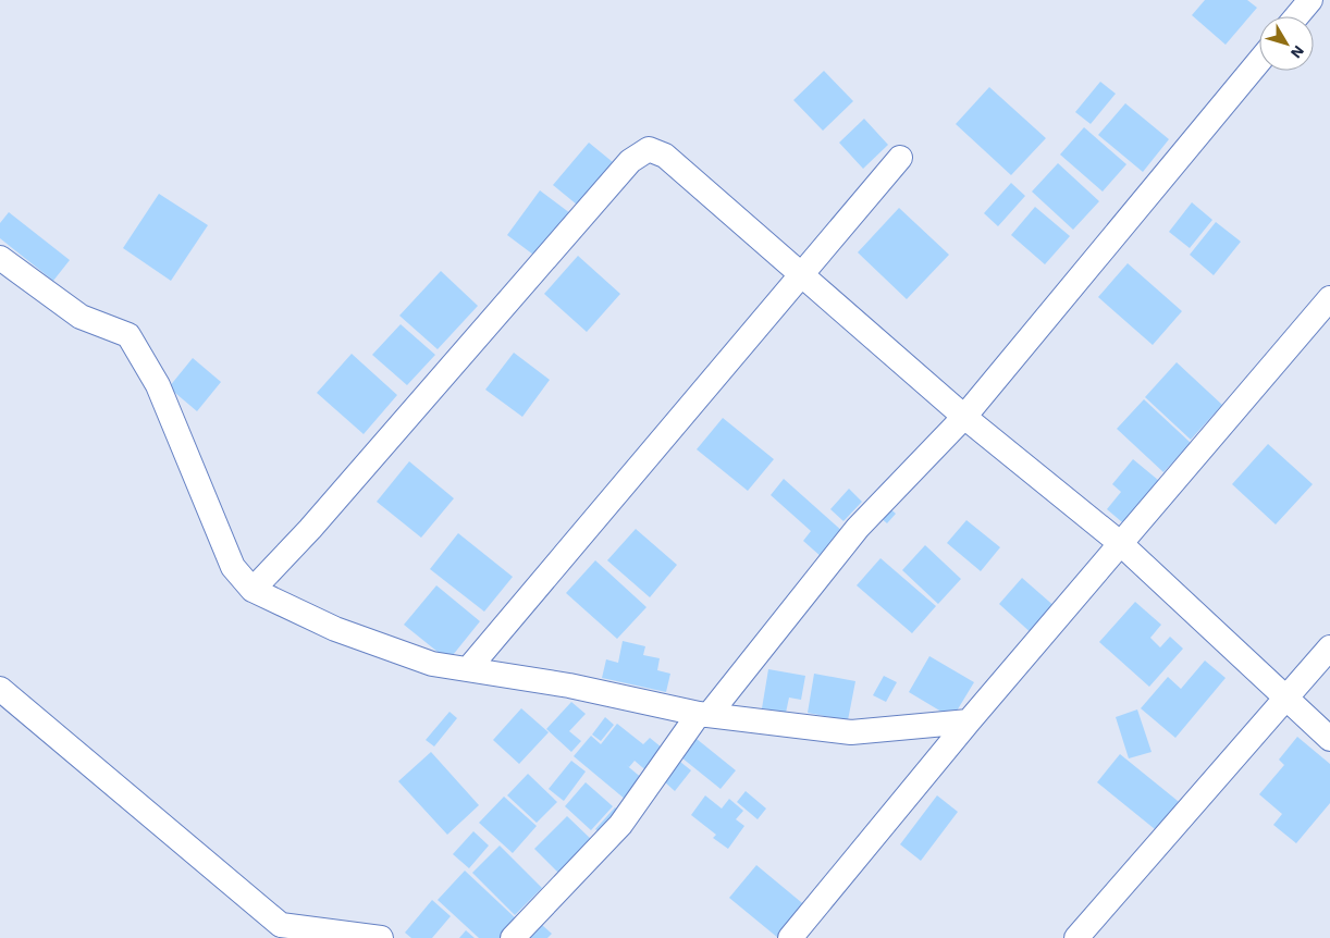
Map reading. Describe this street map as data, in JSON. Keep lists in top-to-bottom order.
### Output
{
  "north": "bottom right"
}
